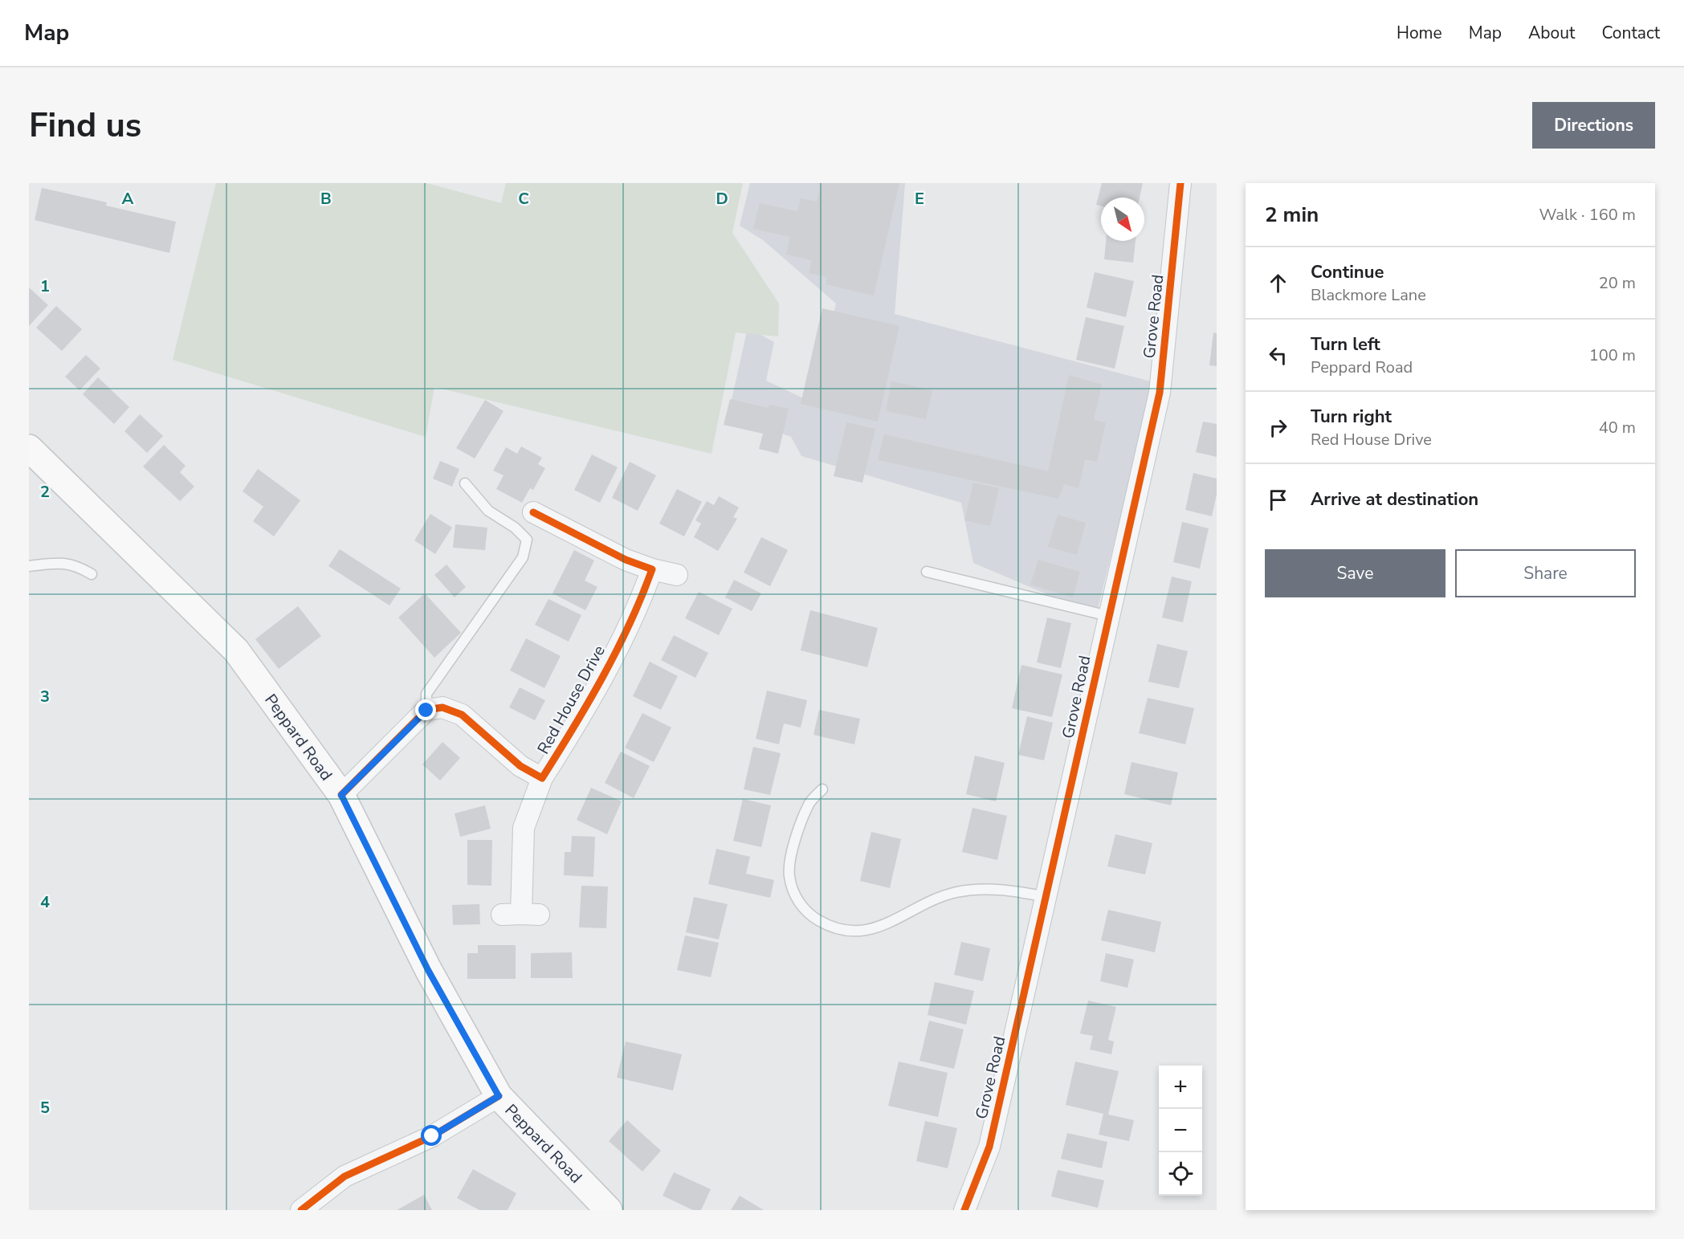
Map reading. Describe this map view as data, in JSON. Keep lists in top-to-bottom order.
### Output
{
  "streets": {
    "main road": ["Peppard Road"],
    "street": ["Grove Road", "Red House Drive"]
  },
  "north": "bottom right",
  "page": {
    "header": "Map",
    "nav": [
      "Home",
      "Map",
      "About",
      "Contact"
    ],
    "buttons": [
      "Directions",
      ["Save", "Share"]
    ],
    "title": "Find us",
    "heading": ["2 min", "Walk · 160 m"],
    "list": [
      ["Continue", "Blackmore Lane", "20 m"],
      ["Turn left", "Peppard Road", "100 m"],
      ["Turn right", "Red House Drive", "40 m"],
      "Arrive at destination"
    ],
    "map_buttons": ["+", "−"]
  },
  "grid": {
    "columns": [
      "A",
      "B",
      "C",
      "D",
      "E"
    ],
    "rows": [
      "1",
      "2",
      "3",
      "4",
      "5"
    ]
  }
}
